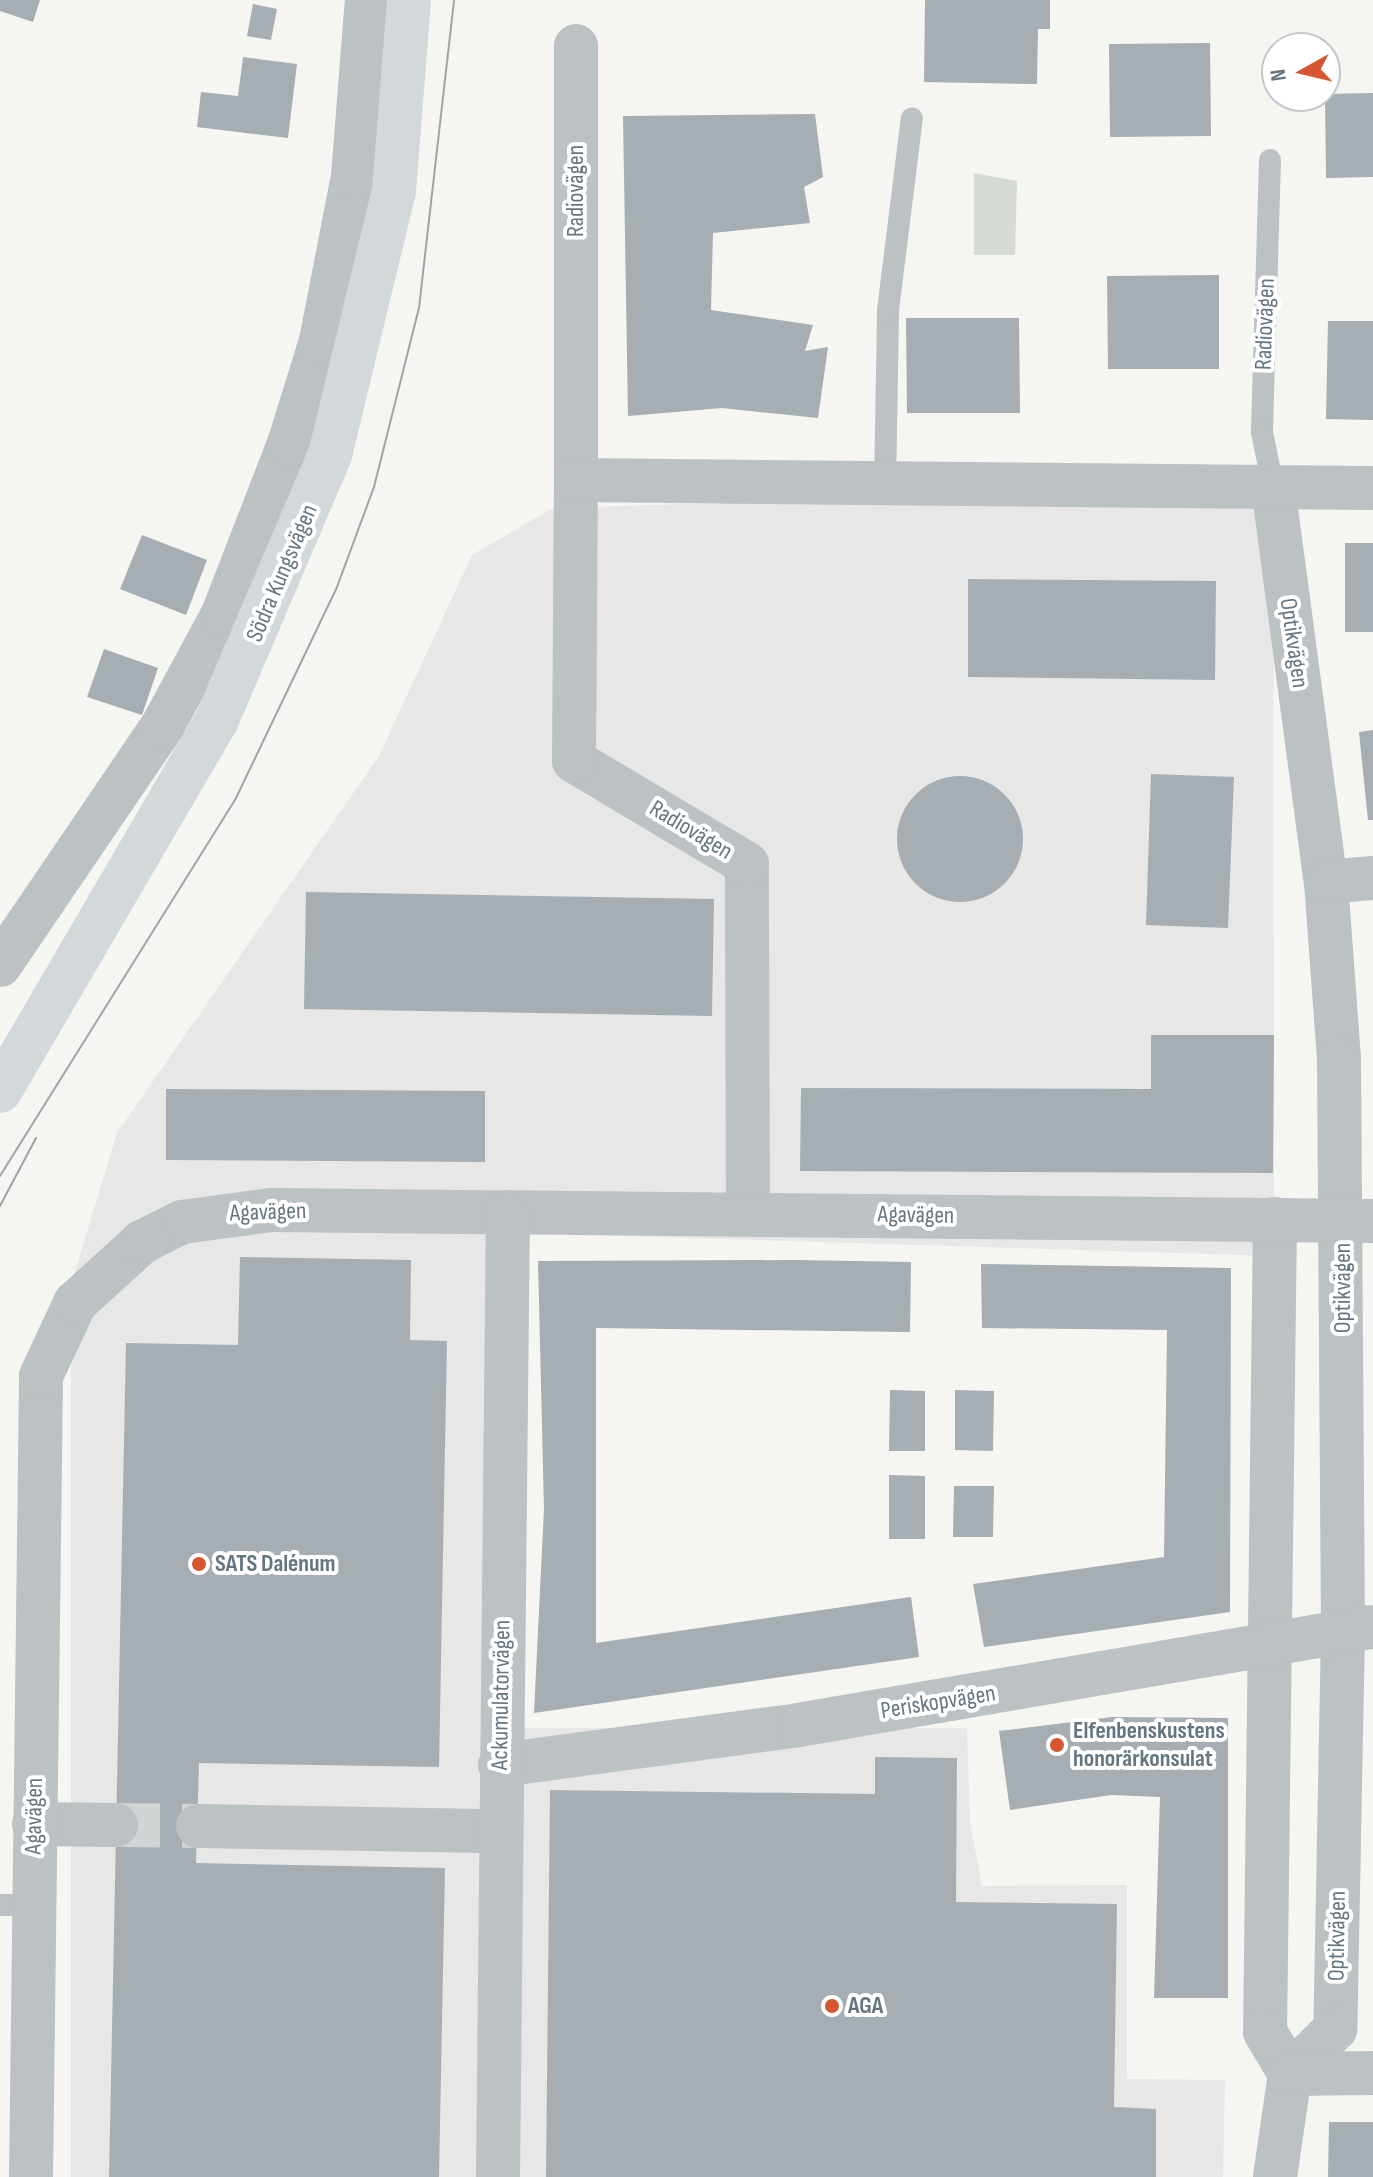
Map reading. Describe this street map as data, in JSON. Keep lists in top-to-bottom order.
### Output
{
  "streets": {
    "main road": ["Södra Kungsvägen"],
    "street": [
      "Radiovägen",
      "Optikvägen",
      "Agavägen",
      "Ackumulatorvägen",
      "Periskopvägen"
    ]
  },
  "crossings": [
    ["Radiovägen", "Optikvägen"],
    ["Radiovägen", "Agavägen"],
    ["Optikvägen", "Agavägen"],
    ["Optikvägen", "Periskopvägen"],
    ["Agavägen", "Ackumulatorvägen"],
    ["Ackumulatorvägen", "Periskopvägen"]
  ],
  "places": ["SATS Dalénum", "Elfenbenskustens honorärkonsulat", "AGA"],
  "north": "left"
}
